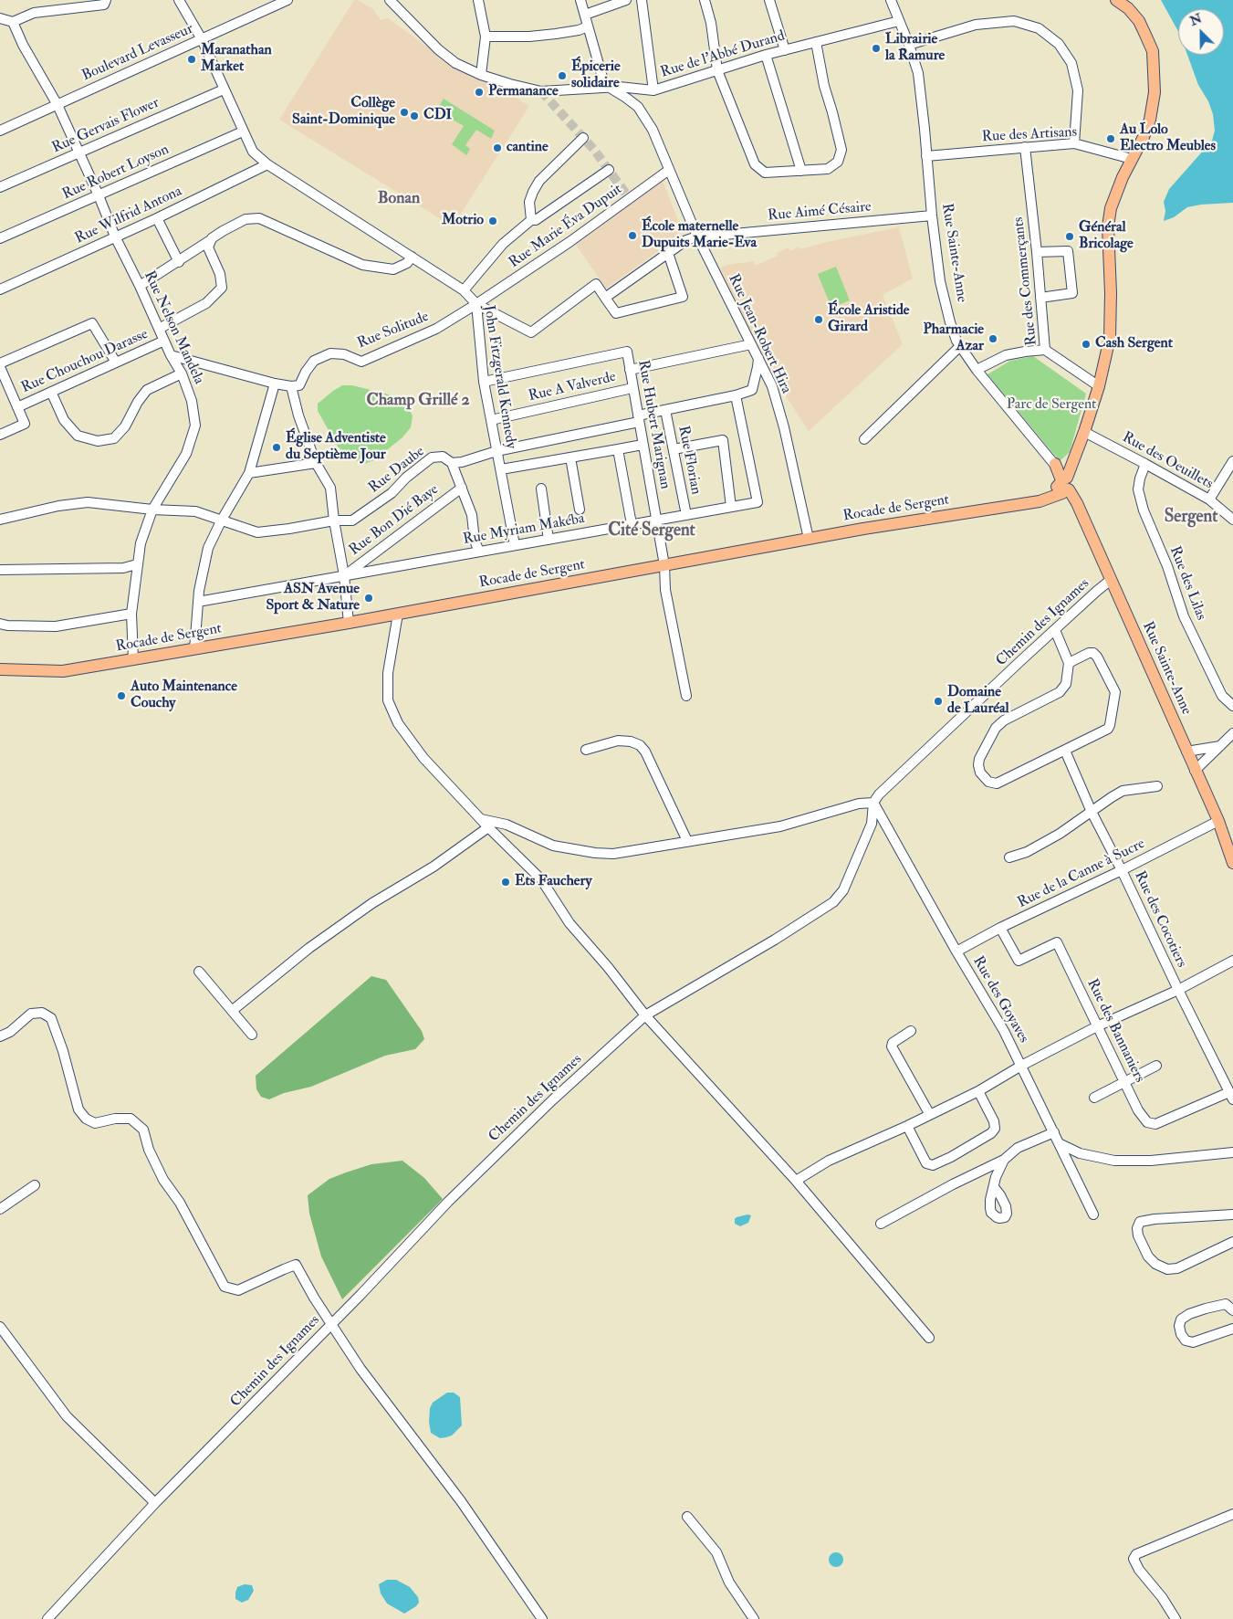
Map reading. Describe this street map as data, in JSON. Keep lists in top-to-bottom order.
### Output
{
  "streets": {
    "main road": ["Rue Sainte-Anne", "Rocade de Sergent"],
    "street": [
      "Boulevard Levasseur",
      "Rue de l'Abbé Durand",
      "Rue Gervais Flower",
      "Rue des Artisans",
      "Rue Robert Loyson",
      "Rue Aimé Césaire",
      "Rue Wilfrid Antona",
      "Rue Marie Éva Dupuit",
      "Rue des Commerçants",
      "Rue Nelson Mandela",
      "Rue Solitude",
      "Rue Jean-Robert Hira",
      "Rue Chouchou Darasse",
      "John Fitzgerald Kennedy",
      "Rue A Valverde",
      "Rue Hubert Marignan",
      "Rue Florian",
      "Rue des Oeuillets",
      "Rue Daube",
      "Rue Bon Dié Baye",
      "Rue Myriam Makéba",
      "Rue des Lilas",
      "Chemin des Ignames",
      "Rue de la Canne à Sucre",
      "Rue des Cocotiers",
      "Rue des Goyaves",
      "Rue des Bannaniers"
    ]
  },
  "crossings": [
    ["Boulevard Levasseur", "Rue Nelson Mandela"],
    ["Boulevard Levasseur", "John Fitzgerald Kennedy"],
    ["Rue de l'Abbé Durand", "Rue Sainte-Anne"],
    ["Rue de l'Abbé Durand", "Rue Jean-Robert Hira"],
    ["Rue Gervais Flower", "Rue Nelson Mandela"],
    ["Rue Gervais Flower", "John Fitzgerald Kennedy"],
    ["Rue des Artisans", "Rue Sainte-Anne"],
    ["Rue des Artisans", "Rue des Commerçants"],
    ["Rue Robert Loyson", "Rue Nelson Mandela"],
    ["Rue Robert Loyson", "John Fitzgerald Kennedy"],
    ["Rue Aimé Césaire", "Rue Sainte-Anne"],
    ["Rue Aimé Césaire", "Rue Jean-Robert Hira"],
    ["Rue Wilfrid Antona", "Rue Nelson Mandela"],
    ["Rue Wilfrid Antona", "John Fitzgerald Kennedy"],
    ["Rue Marie Éva Dupuit", "Rue Solitude"],
    ["Rue Marie Éva Dupuit", "Rue Jean-Robert Hira"],
    ["Rue Marie Éva Dupuit", "John Fitzgerald Kennedy"],
    ["Rue Sainte-Anne", "Rocade de Sergent"],
    ["Rue Sainte-Anne", "Chemin des Ignames"],
    ["Rue Sainte-Anne", "Rue de la Canne à Sucre"],
    ["Rue Nelson Mandela", "Rue Chouchou Darasse"],
    ["Rue Nelson Mandela", "Rue Daube"],
    ["Rue Nelson Mandela", "Rocade de Sergent"],
    ["Rue Solitude", "John Fitzgerald Kennedy"],
    ["Rue Jean-Robert Hira", "Rocade de Sergent"],
    ["John Fitzgerald Kennedy", "Rue A Valverde"],
    ["John Fitzgerald Kennedy", "Rue Hubert Marignan"],
    ["John Fitzgerald Kennedy", "Rue Daube"],
    ["John Fitzgerald Kennedy", "Rue Myriam Makéba"],
    ["Rue A Valverde", "Rue Hubert Marignan"],
    ["Rue Hubert Marignan", "Rue Daube"],
    ["Rue Hubert Marignan", "Rocade de Sergent"],
    ["Rue Hubert Marignan", "Rue Myriam Makéba"],
    ["Rue Florian", "Rue Daube"],
    ["Rue Florian", "Rue Myriam Makéba"],
    ["Rue des Oeuillets", "Rue des Lilas"],
    ["Rue Daube", "Rue Myriam Makéba"],
    ["Rue Bon Dié Baye", "Rue Myriam Makéba"],
    ["Chemin des Ignames", "Rue des Goyaves"],
    ["Rue de la Canne à Sucre", "Rue des Cocotiers"],
    ["Rue de la Canne à Sucre", "Rue des Goyaves"],
    ["Rue de la Canne à Sucre", "Rue des Bannaniers"],
    ["Rue des Cocotiers", "Rue des Bannaniers"]
  ],
  "districts": [
    "Bonan",
    "Champ Grillé 2",
    "Sergent",
    "Cité Sergent"
  ],
  "parks": ["Parc de Sergent"],
  "places": [
    "Librairie la Ramure",
    "Maranathan Market",
    "Épicerie solidaire",
    "Permanance",
    "Collège Saint-Dominique",
    "CDI",
    "Au Lolo Electro Meubles",
    "cantine",
    "Motrio",
    "École maternelle Dupuits Marie-Eva",
    "Général Bricolage",
    "École Aristide Girard",
    "Pharmacie Azar",
    "Cash Sergent",
    "Église Adventiste du Septième Jour",
    "ASN Avenue Sport & Nature",
    "Auto Maintenance Couchy",
    "Domaine de Lauréal",
    "Ets Fauchery"
  ],
  "north": "top left"
}
